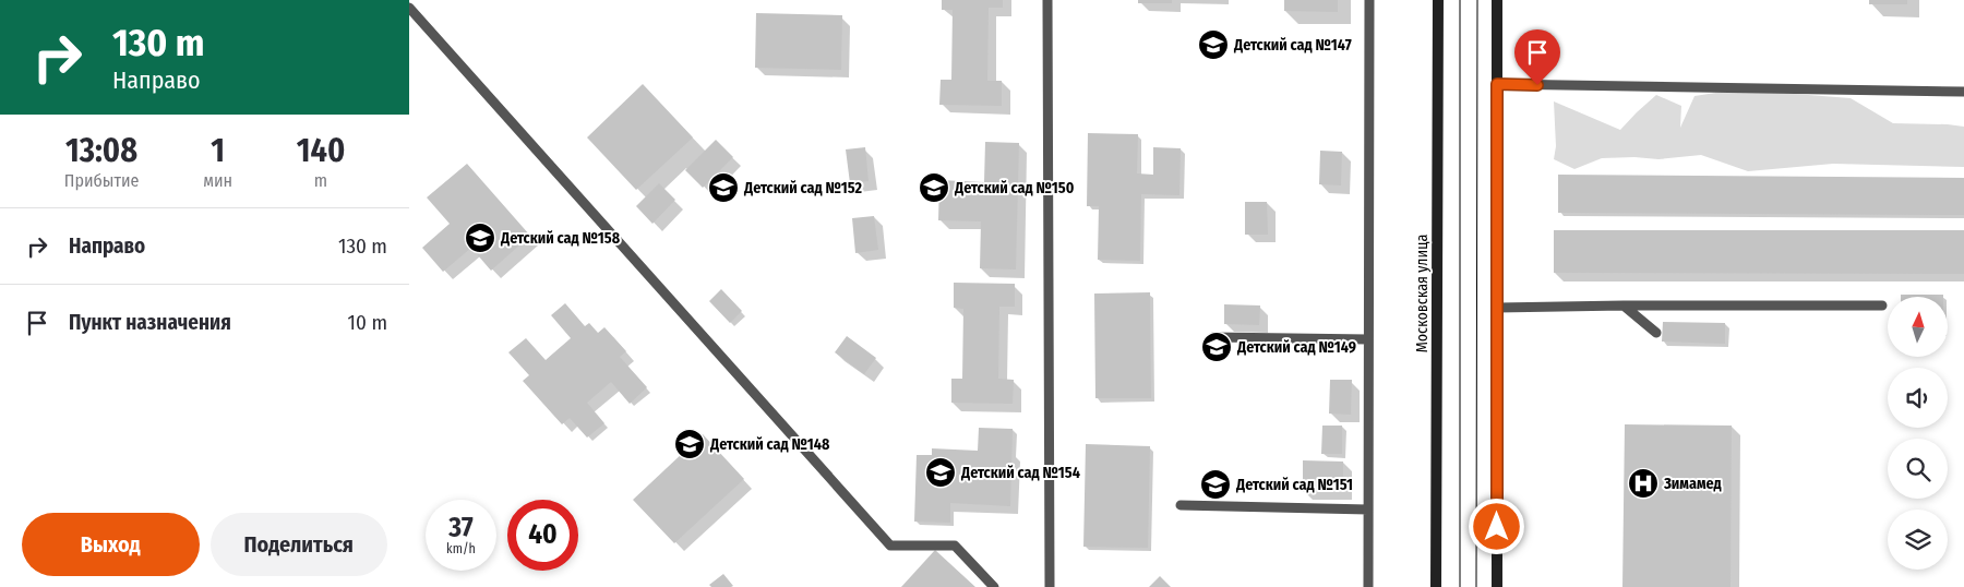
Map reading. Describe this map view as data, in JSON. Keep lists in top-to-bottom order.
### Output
{
  "streets": {
    "street": ["Московская улица"]
  },
  "places": {
    "school or university": [
      "Детский сад №147",
      "Детский сад №152",
      "Детский сад №150",
      "Детский сад №158",
      "Детский сад №149",
      "Детский сад №148",
      "Детский сад №154",
      "Детский сад №151"
    ],
    "hospital": ["Зимамед"]
  },
  "north": "top",
  "page": {
    "turn": ["130 m", "Направо"],
    "eta": [
      "13:08",
      "Прибытие",
      "1",
      "мин",
      "140",
      "m"
    ],
    "list": [
      {
        "name": "Направо",
        "value": "130 m"
      },
      {
        "name": "Пункт назначения",
        "value": "10 m"
      }
    ],
    "speed": "37 km/h",
    "limit": "40",
    "buttons": ["Выход", "Поделиться"]
  }
}
